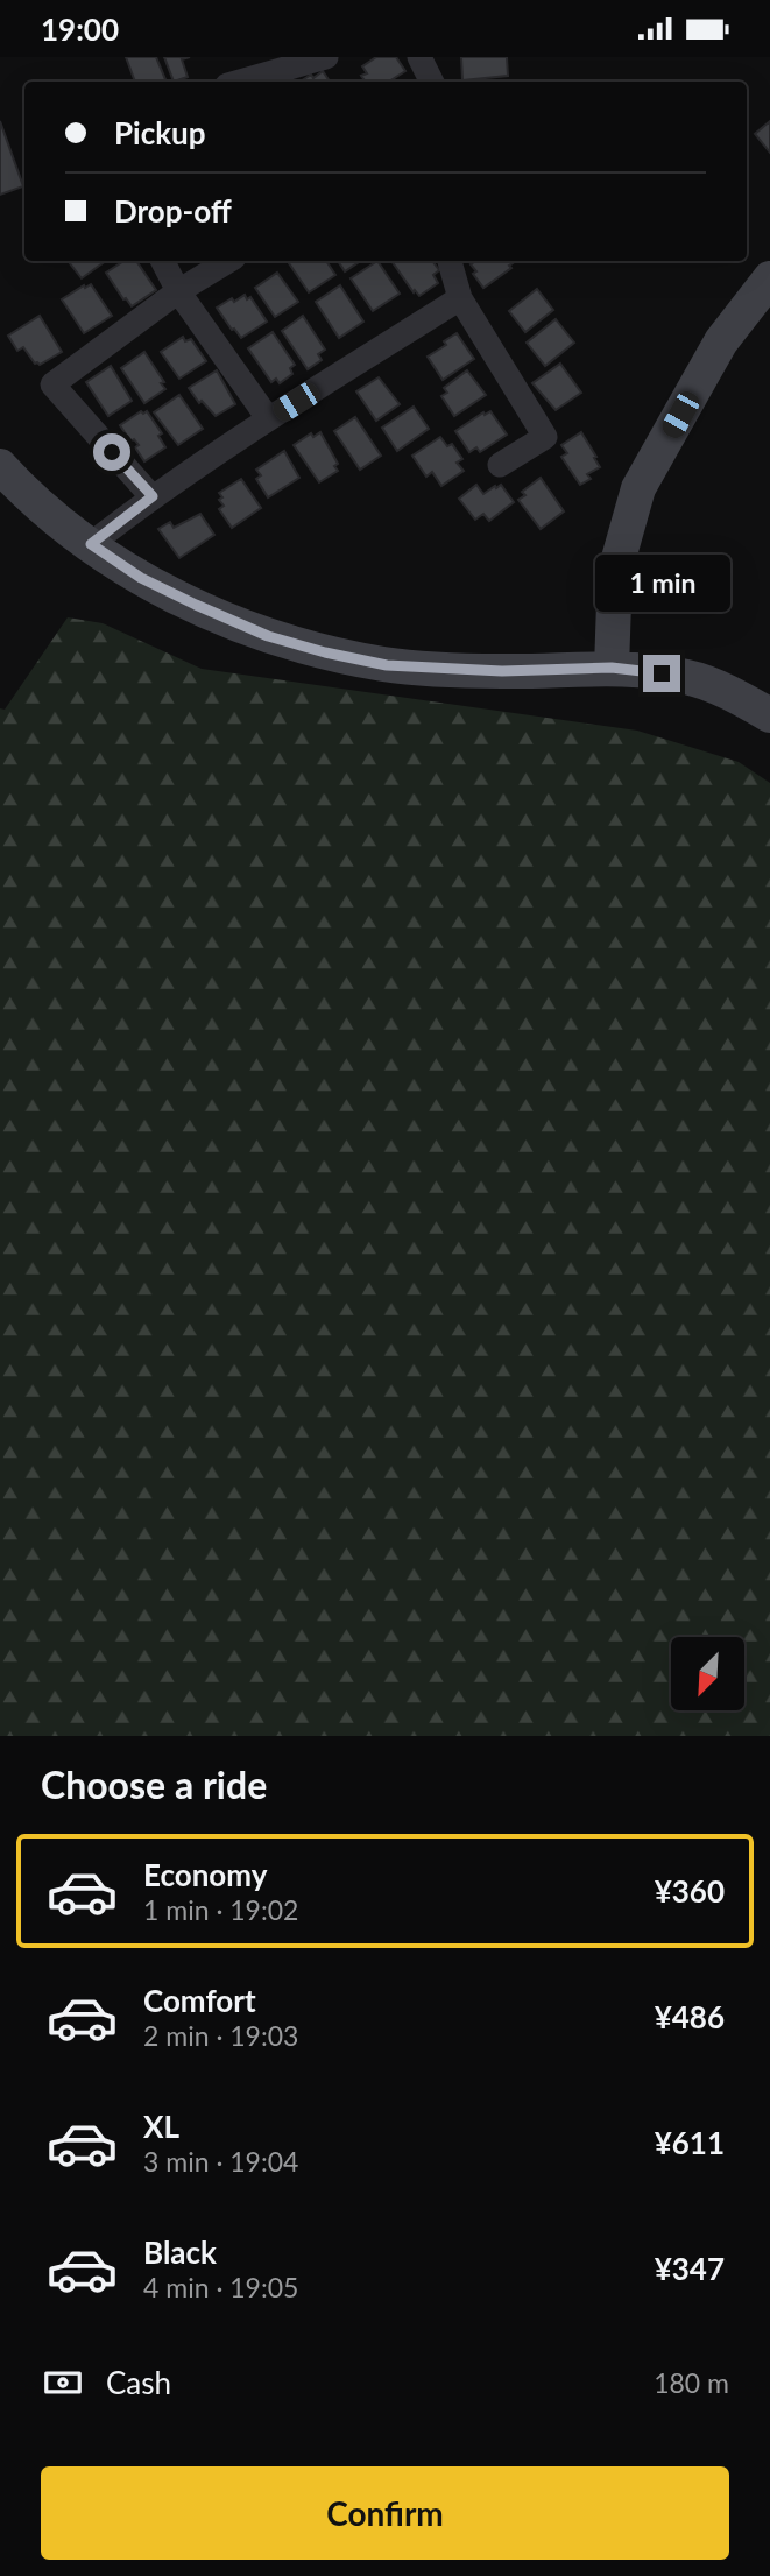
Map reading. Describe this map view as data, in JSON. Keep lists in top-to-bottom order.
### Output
{
  "north": "bottom left",
  "page": {
    "status": "19:00",
    "banner": ["Pickup", "Drop-off"],
    "bubble": "1 min",
    "heading": "Choose a ride",
    "list": [
      {
        "name": "Economy",
        "note": "1 min · 19:02",
        "value": "¥360"
      },
      {
        "name": "Comfort",
        "note": "2 min · 19:03",
        "value": "¥486"
      },
      {
        "name": "XL",
        "note": "3 min · 19:04",
        "value": "¥611"
      },
      {
        "name": "Black",
        "note": "4 min · 19:05",
        "value": "¥347"
      }
    ],
    "pay": ["Cash", "180 m"],
    "buttons": "Confirm"
  }
}
